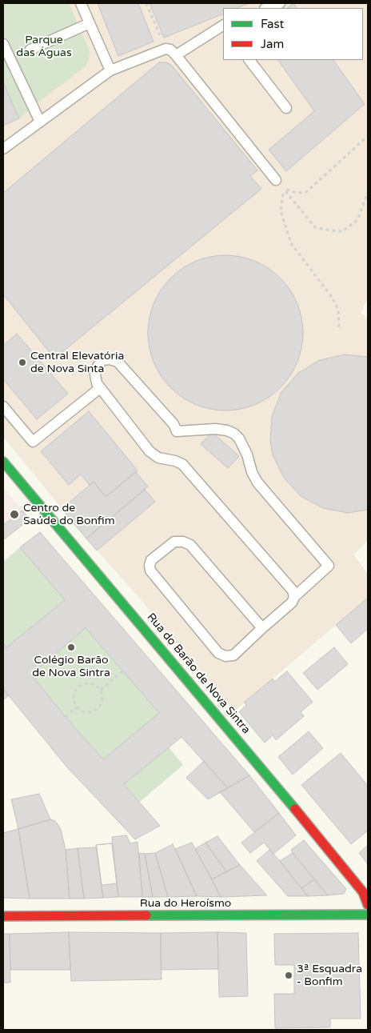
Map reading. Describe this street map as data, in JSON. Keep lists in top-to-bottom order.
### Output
{
  "streets": {
    "street": ["Rua do Barão de Nova Sintra", "Rua do Heroísmo"]
  },
  "parks": ["Parque das Águas"],
  "places": [
    "Central Elevatória de Nova Sinta",
    "Centro de Saúde do Bonfim",
    "Colégio Barão de Nova Sintra",
    "3ª Esquadra - Bonfim"
  ],
  "legend": ["Fast", "Jam"]
}
